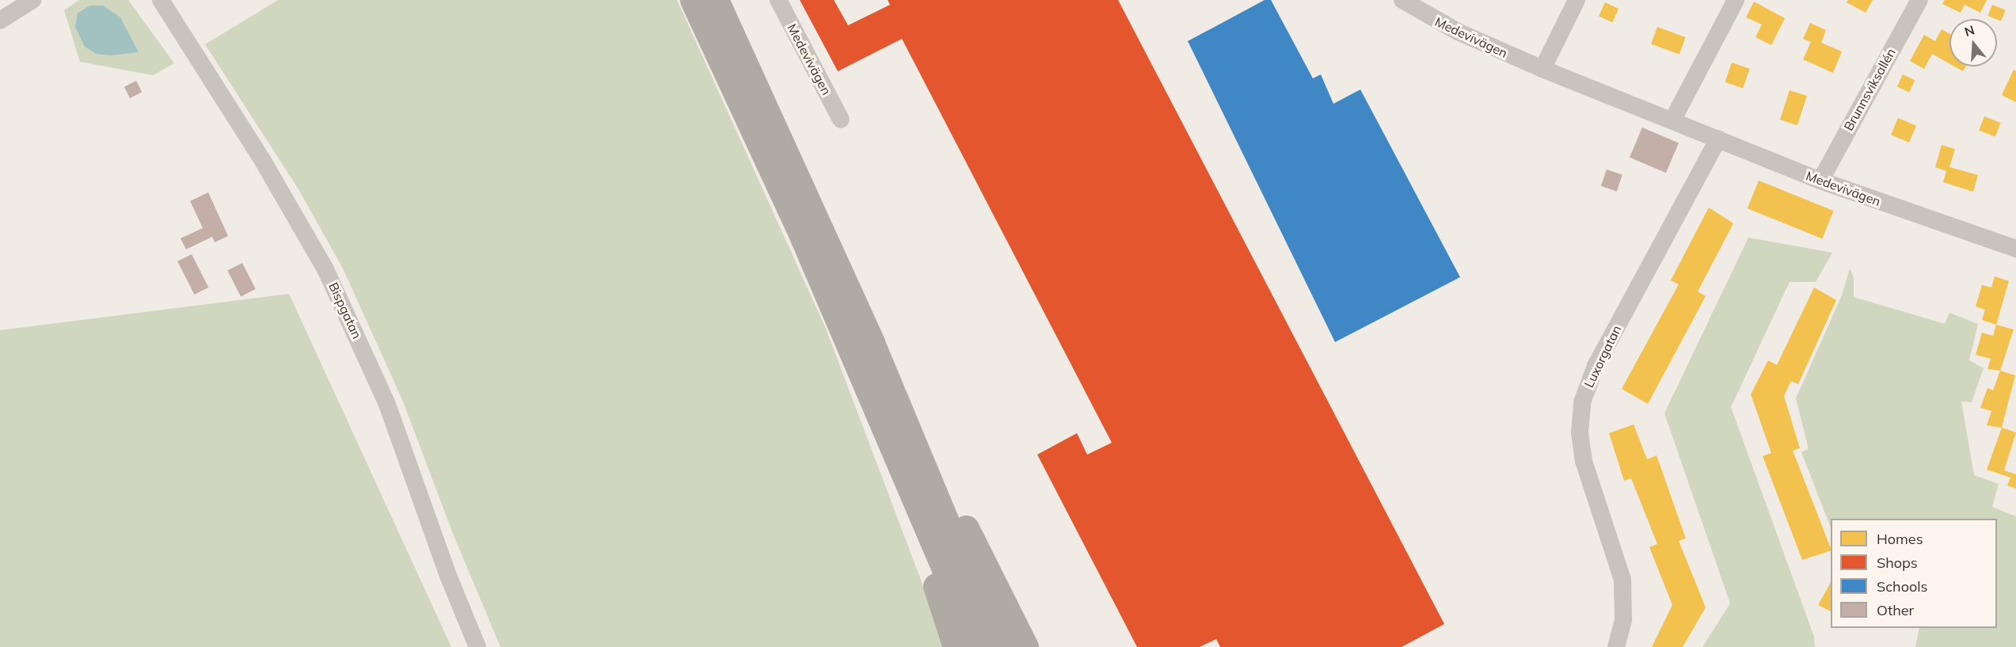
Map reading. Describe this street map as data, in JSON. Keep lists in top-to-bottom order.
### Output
{
  "streets": {
    "street": [
      "Medevivägen",
      "Brunnsviksallén",
      "Bispgatan",
      "Luxorgatan"
    ]
  },
  "crossings": [
    ["Medevivägen", "Brunnsviksallén"],
    ["Medevivägen", "Luxorgatan"]
  ],
  "legend": [
    "Homes",
    "Shops",
    "Schools",
    "Other"
  ],
  "north": "top"
}
